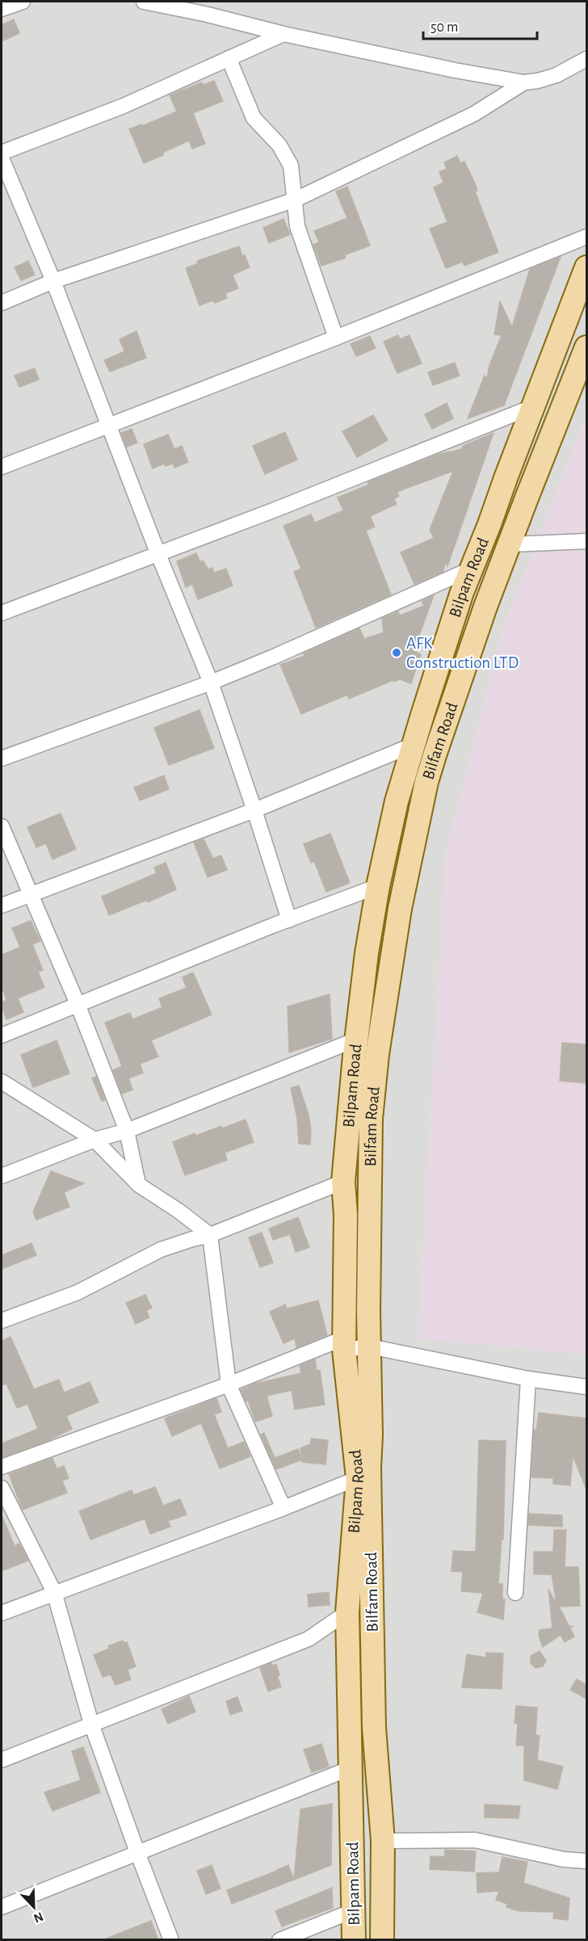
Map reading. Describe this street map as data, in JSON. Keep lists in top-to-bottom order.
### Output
{
  "streets": {
    "main road": ["Bilpam Road", "Bilfam Road"]
  },
  "crossings": [
    ["Bilpam Road", "Bilfam Road"]
  ],
  "places": ["AFK Construction LTD"],
  "scale_bar": "50 m",
  "north": "bottom right"
}
